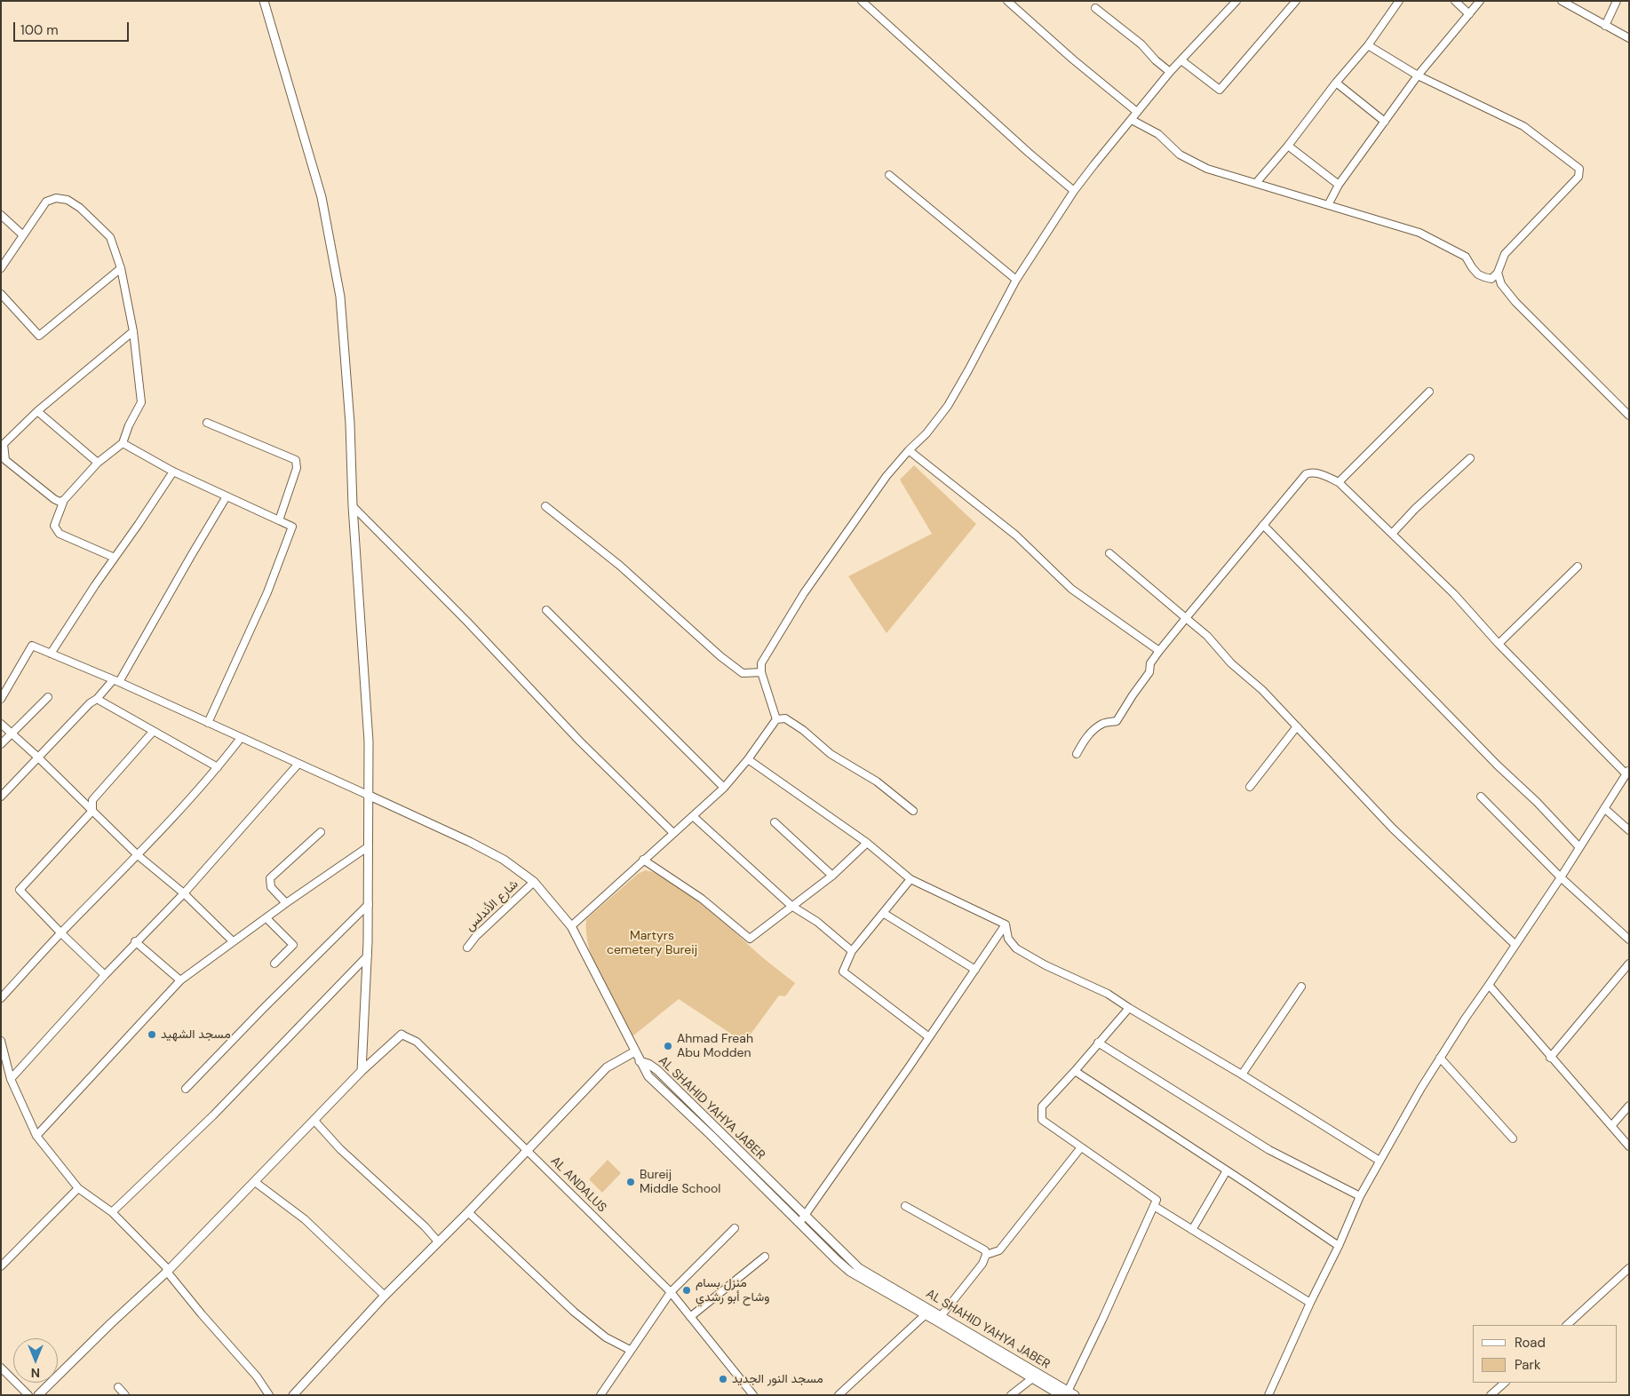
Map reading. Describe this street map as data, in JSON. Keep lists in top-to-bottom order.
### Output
{
  "streets": {
    "street": ["شارع الأندلس", "AL SHAHID YAHYA JABER", "AL ANDALUS"]
  },
  "parks": ["Martyrs cemetery Bureij"],
  "places": [
    "مسجد الشهيد",
    "Ahmad Freah Abu Modden",
    "Bureij Middle School",
    "منزل بسام وشاح أبو رشدي",
    "مسجد النور الجديد"
  ],
  "legend": ["Road", "Park"],
  "scale_bar": "100 m",
  "north": "bottom"
}
